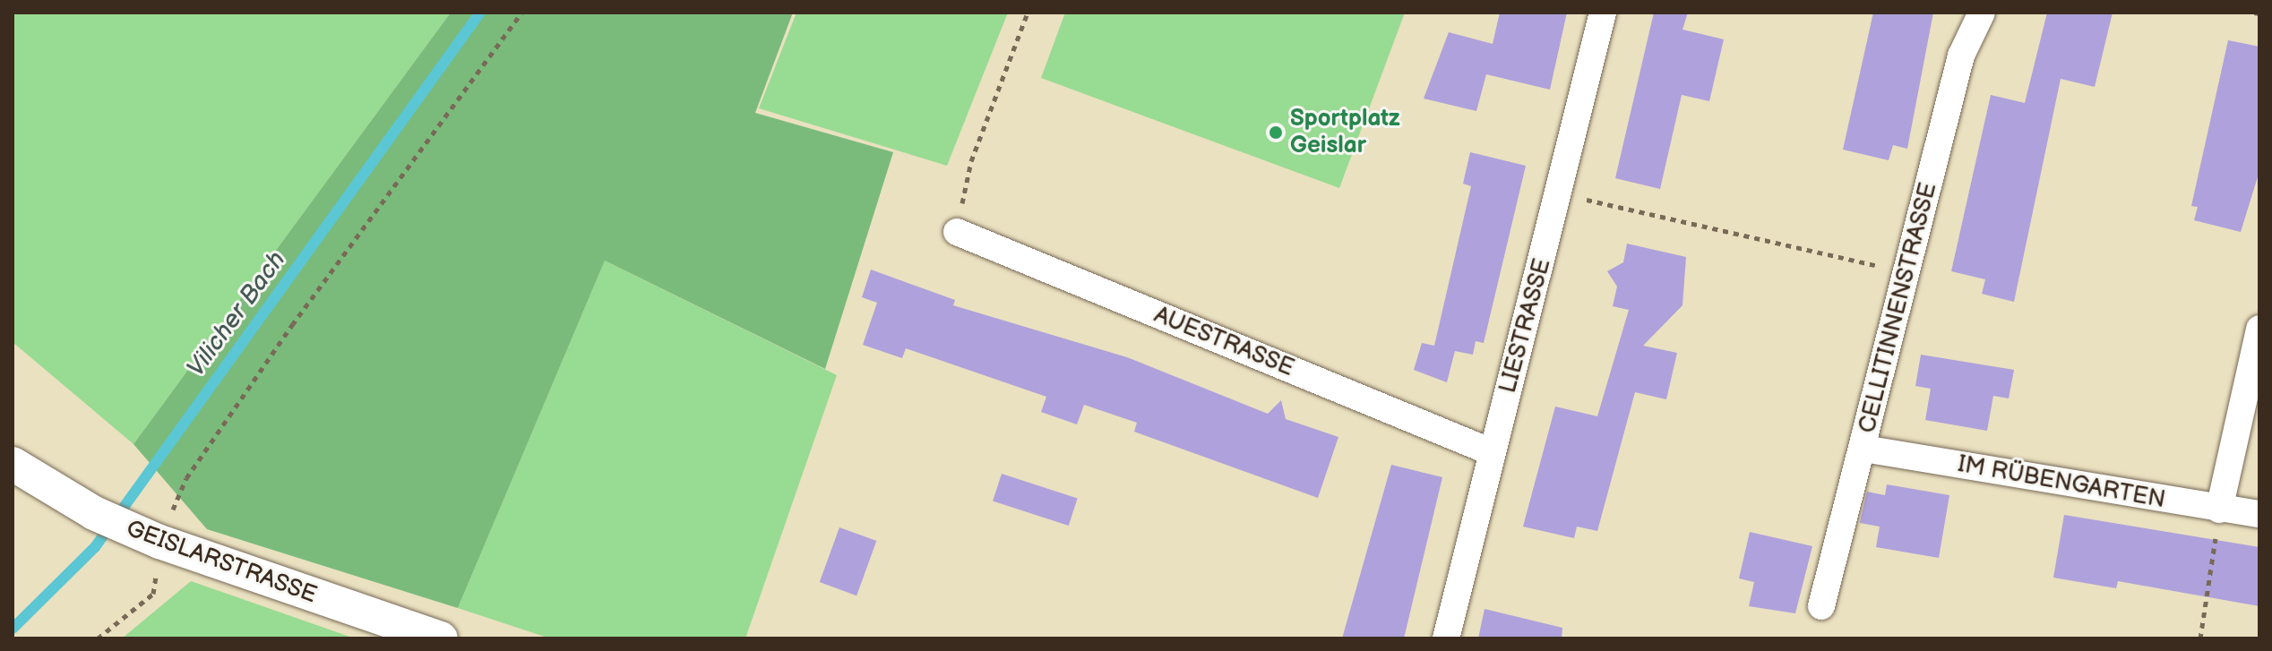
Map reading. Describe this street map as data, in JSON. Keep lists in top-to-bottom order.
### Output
{
  "streets": {
    "street": [
      "CELLITINNENSTRASSE",
      "LIESTRASSE",
      "AUESTRASSE",
      "IM RÜBENGARTEN",
      "GEISLARSTRASSE"
    ]
  },
  "crossings": [
    ["CELLITINNENSTRASSE", "IM RÜBENGARTEN"],
    ["LIESTRASSE", "AUESTRASSE"]
  ],
  "water": ["Vilicher Bach"],
  "places": ["Sportplatz Geislar"]
}
